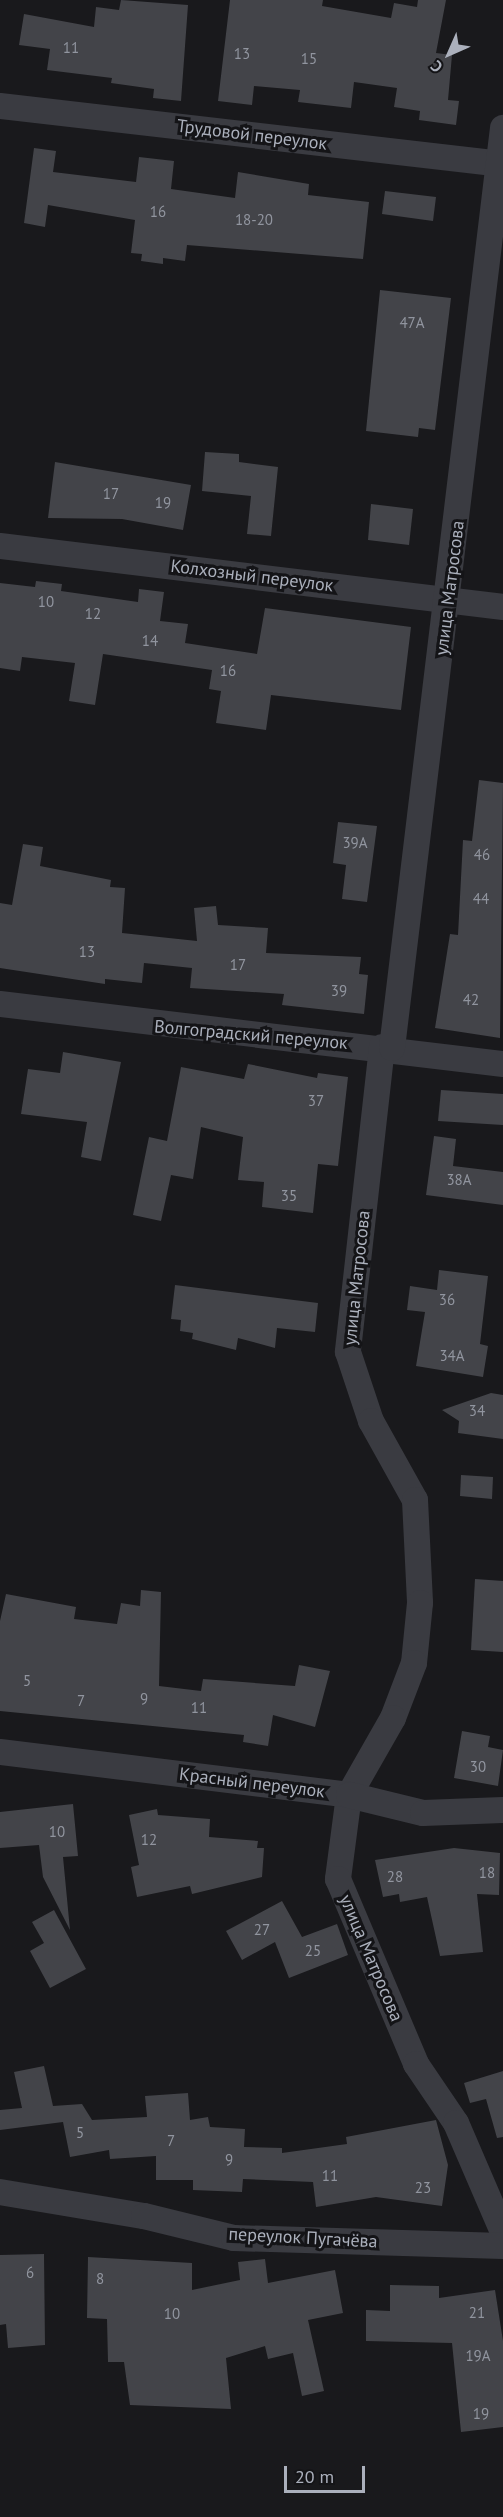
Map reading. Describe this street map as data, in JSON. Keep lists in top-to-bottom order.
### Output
{
  "streets": {
    "street": [
      "Трудовой переулок",
      "Колхозный переулок",
      "улица Матросова",
      "Волгоградский переулок",
      "Красный переулок",
      "переулок Пугачёва"
    ]
  },
  "crossings": [
    ["Трудовой переулок", "улица Матросова"],
    ["Колхозный переулок", "улица Матросова"],
    ["улица Матросова", "Волгоградский переулок"],
    ["улица Матросова", "Красный переулок"]
  ],
  "house_numbers": [
    "11",
    "13",
    "15",
    "16",
    "18-20",
    "47А",
    "17",
    "19",
    "10",
    "12",
    "14",
    "16",
    "39А",
    "46",
    "44",
    "13",
    "17",
    "39",
    "42",
    "37",
    "38А",
    "35",
    "36",
    "34А",
    "34",
    "5",
    "9",
    "7",
    "11",
    "30",
    "10",
    "12",
    "18",
    "28",
    "27",
    "25",
    "5",
    "7",
    "9",
    "11",
    "23",
    "6",
    "8",
    "21",
    "10",
    "19А",
    "19"
  ],
  "scale_bar": "20 m",
  "north": "bottom left"
}
